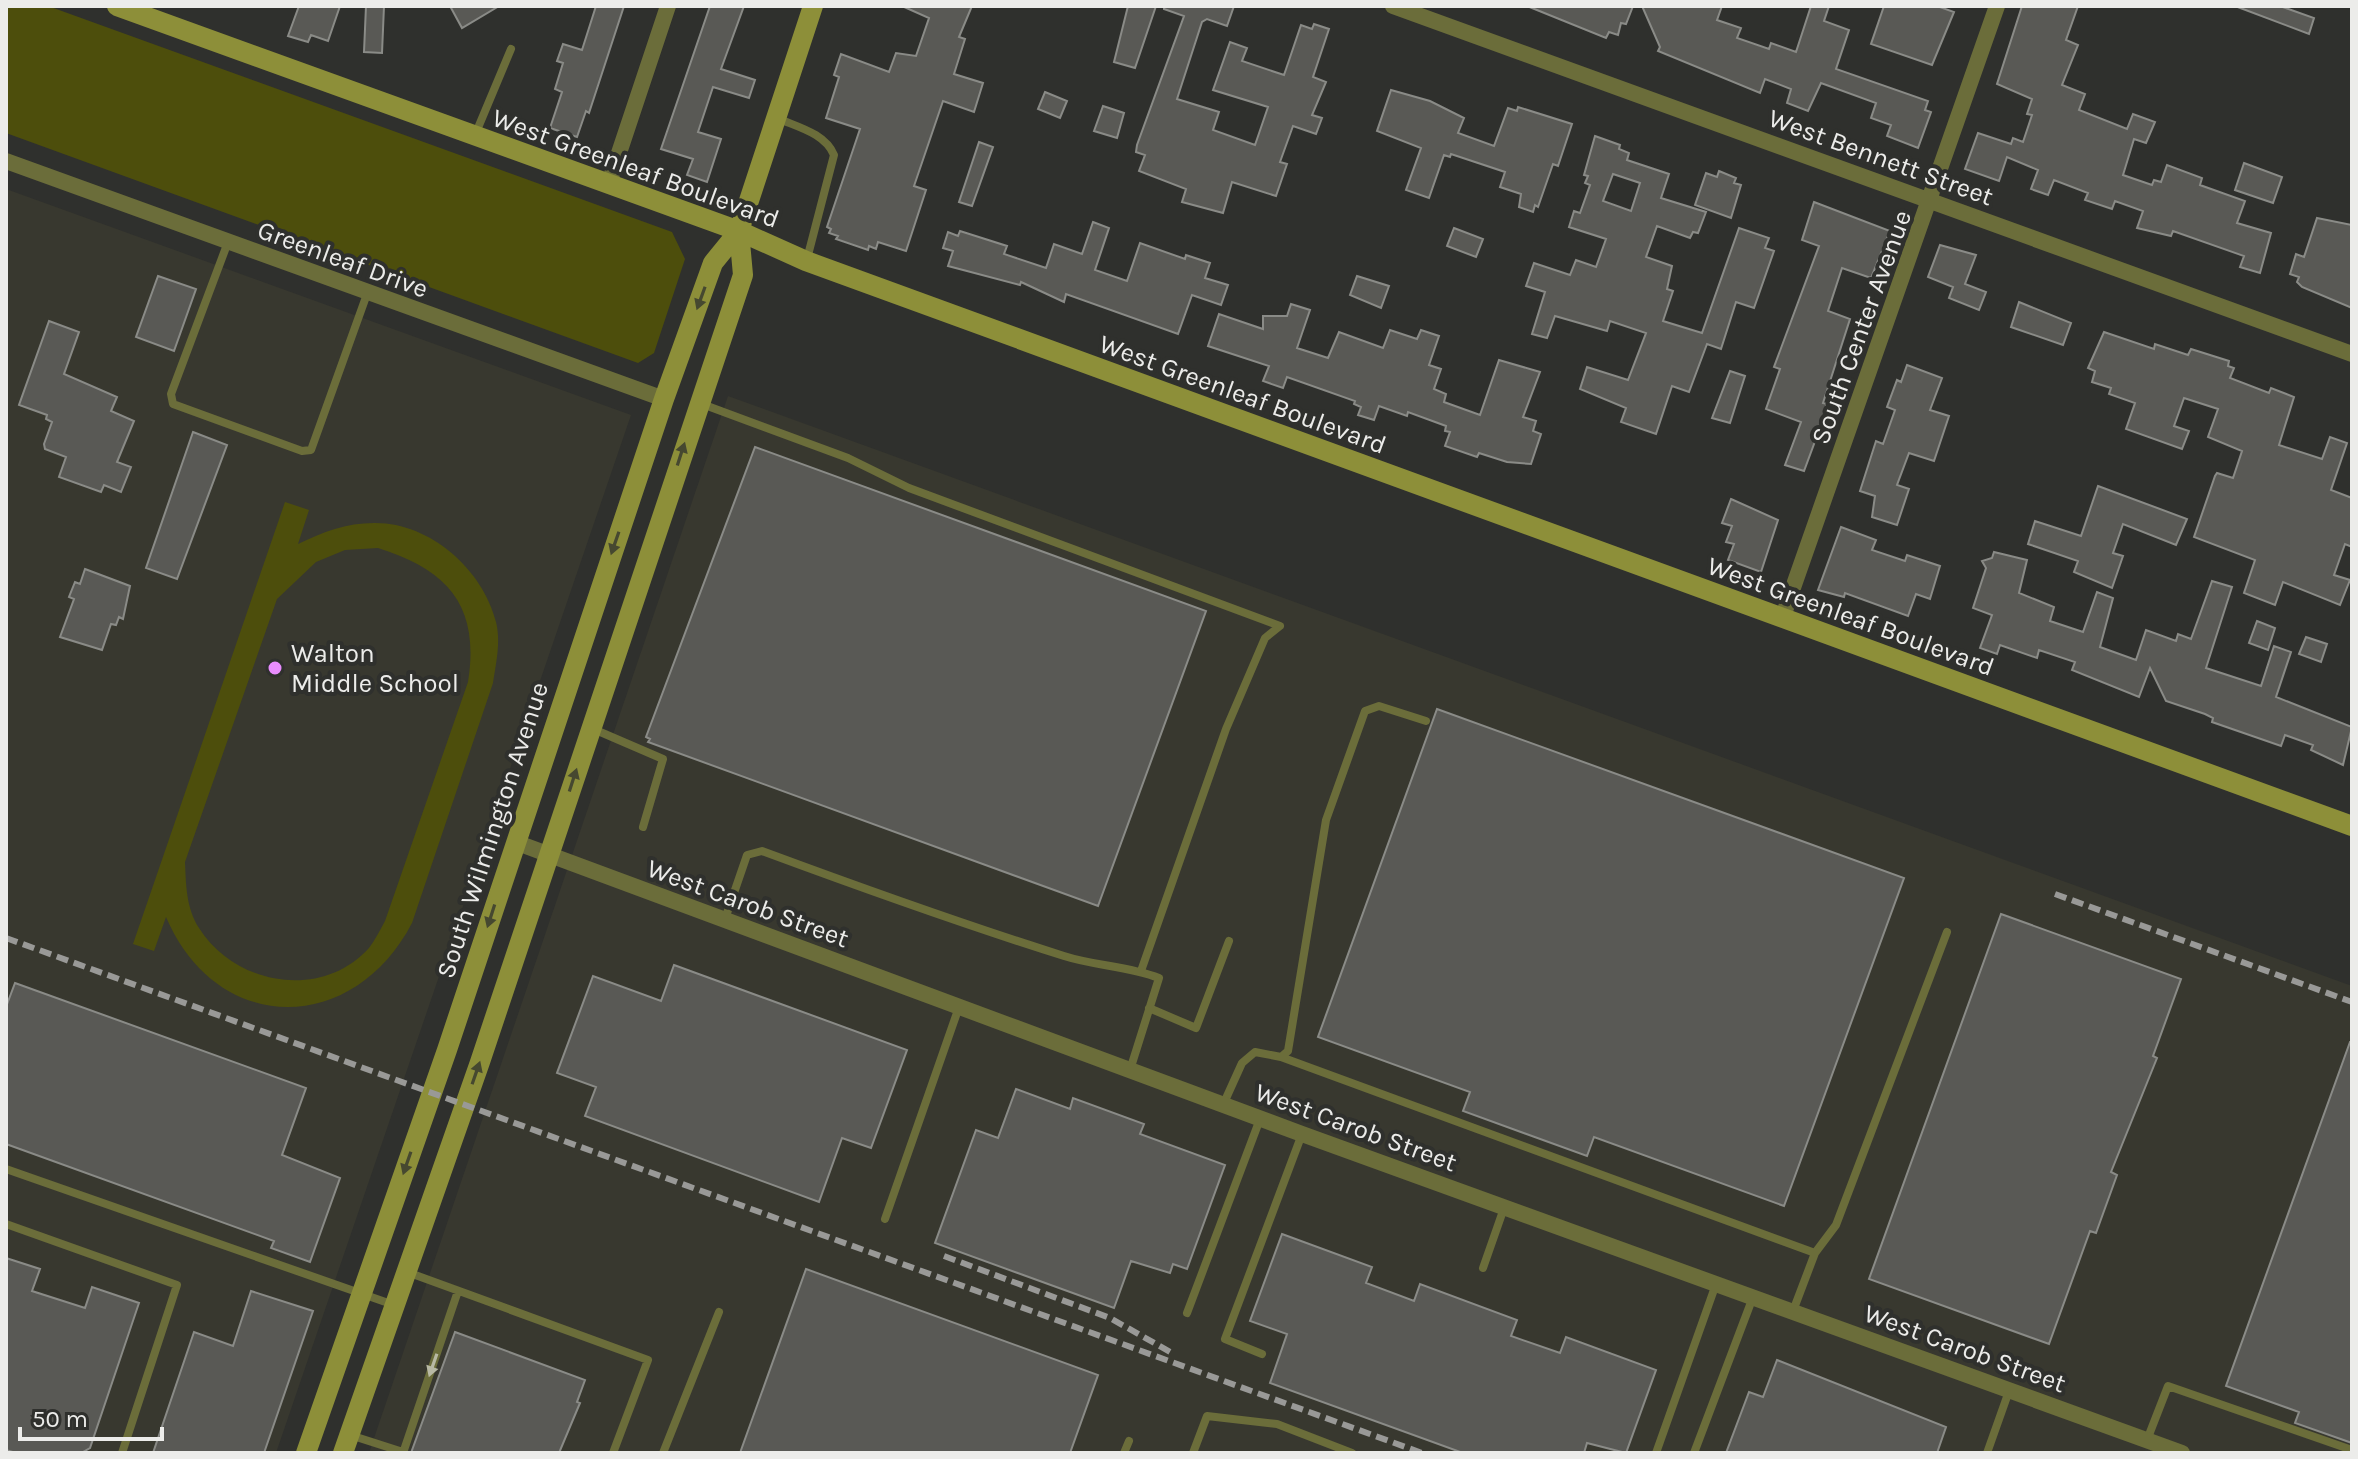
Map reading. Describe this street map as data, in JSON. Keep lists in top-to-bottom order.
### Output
{
  "streets": {
    "main road": ["West Greenleaf Boulevard", "South Wilmington Avenue"],
    "street": [
      "West Bennett Street",
      "Greenleaf Drive",
      "South Center Avenue",
      "West Carob Street"
    ]
  },
  "crossings": [
    ["West Bennett Street", "South Center Avenue"],
    ["West Greenleaf Boulevard", "South Center Avenue"],
    ["West Greenleaf Boulevard", "South Wilmington Avenue"],
    ["Greenleaf Drive", "South Wilmington Avenue"],
    ["South Wilmington Avenue", "West Carob Street"]
  ],
  "places": ["Walton Middle School"],
  "scale_bar": "50 m"
}
